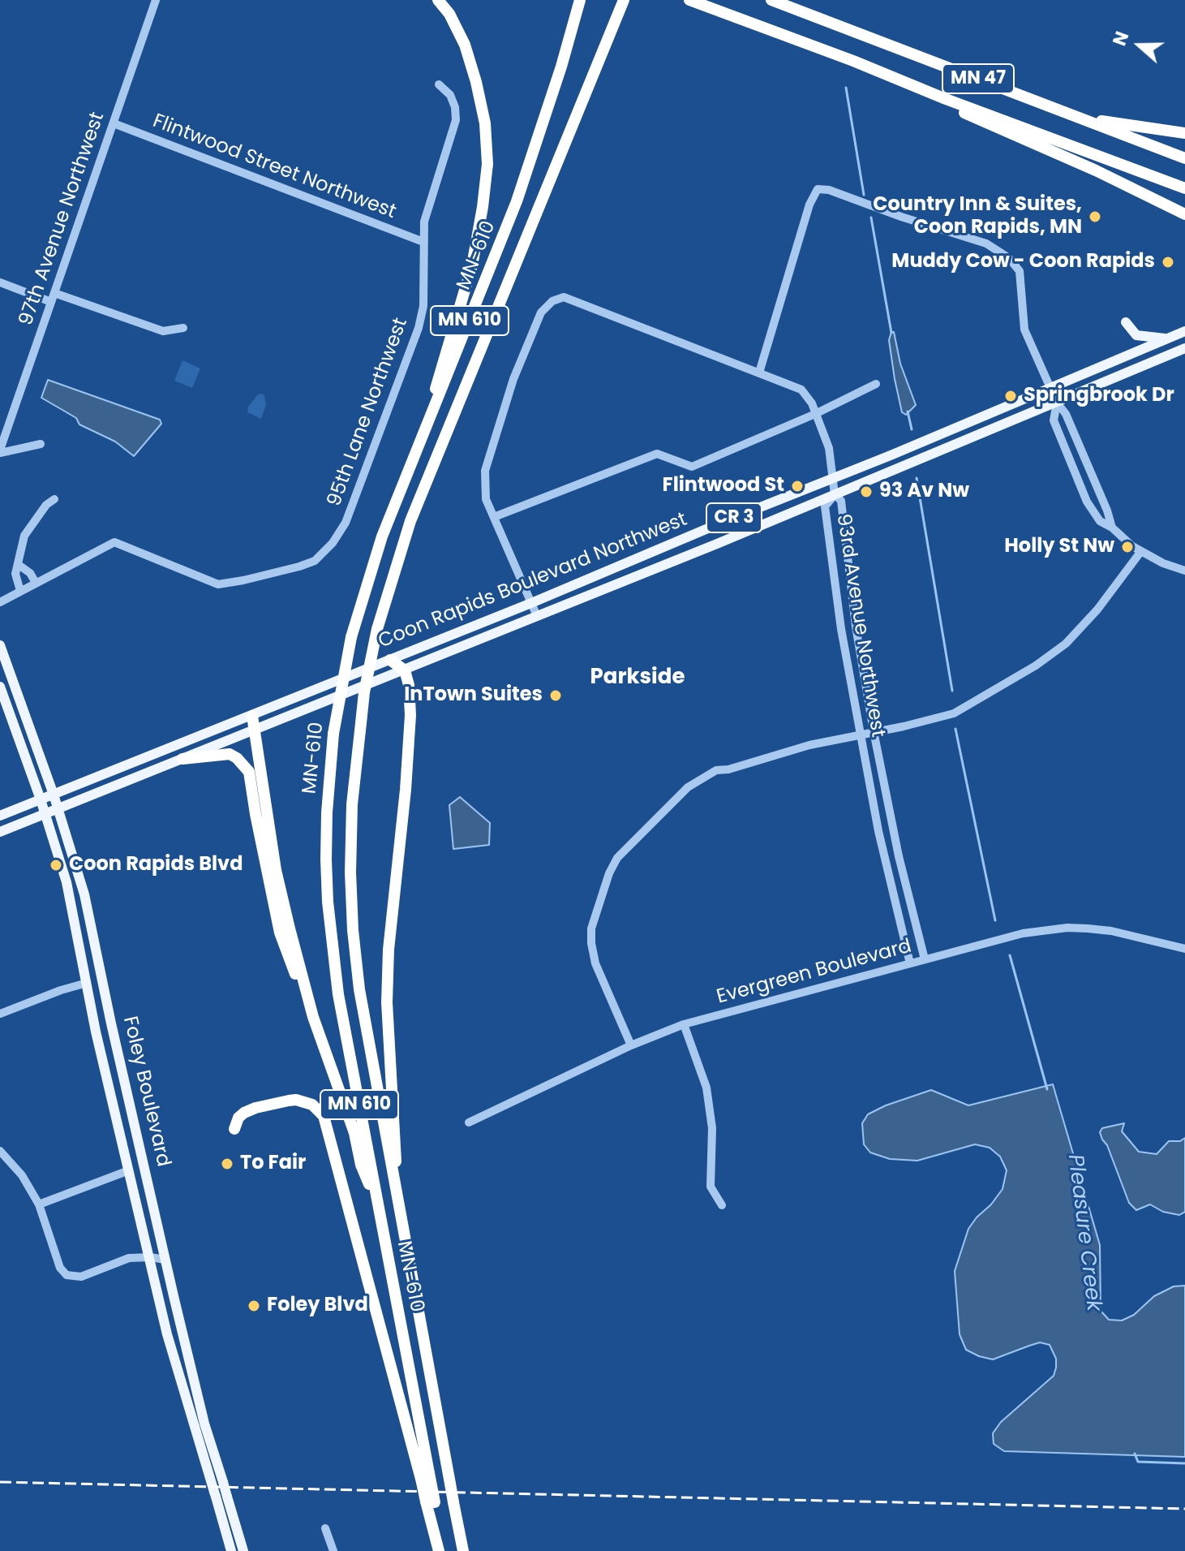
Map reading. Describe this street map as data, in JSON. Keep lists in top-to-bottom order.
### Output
{
  "streets": {
    "highway": ["MN 47", "MN-610", "MN 610"],
    "main road": ["CR 3", "Coon Rapids Boulevard Northwest", "Foley Boulevard"],
    "street": [
      "Flintwood Street Northwest",
      "97th Avenue Northwest",
      "95th Lane Northwest",
      "93rd Avenue Northwest",
      "Evergreen Boulevard"
    ]
  },
  "crossings": [
    ["Flintwood Street Northwest", "97th Avenue Northwest"],
    ["Flintwood Street Northwest", "95th Lane Northwest"],
    ["Coon Rapids Boulevard Northwest", "93rd Avenue Northwest"],
    ["Coon Rapids Boulevard Northwest", "Foley Boulevard"],
    ["93rd Avenue Northwest", "Evergreen Boulevard"]
  ],
  "districts": ["Parkside"],
  "water": ["Pleasure Creek"],
  "places": [
    "Country Inn & Suites, Coon Rapids, MN",
    "Muddy Cow - Coon Rapids",
    "Springbrook Dr",
    "Flintwood St",
    "93 Av Nw",
    "Holly St Nw",
    "InTown Suites",
    "Coon Rapids Blvd",
    "To Fair",
    "Foley Blvd"
  ],
  "north": "left"
}
